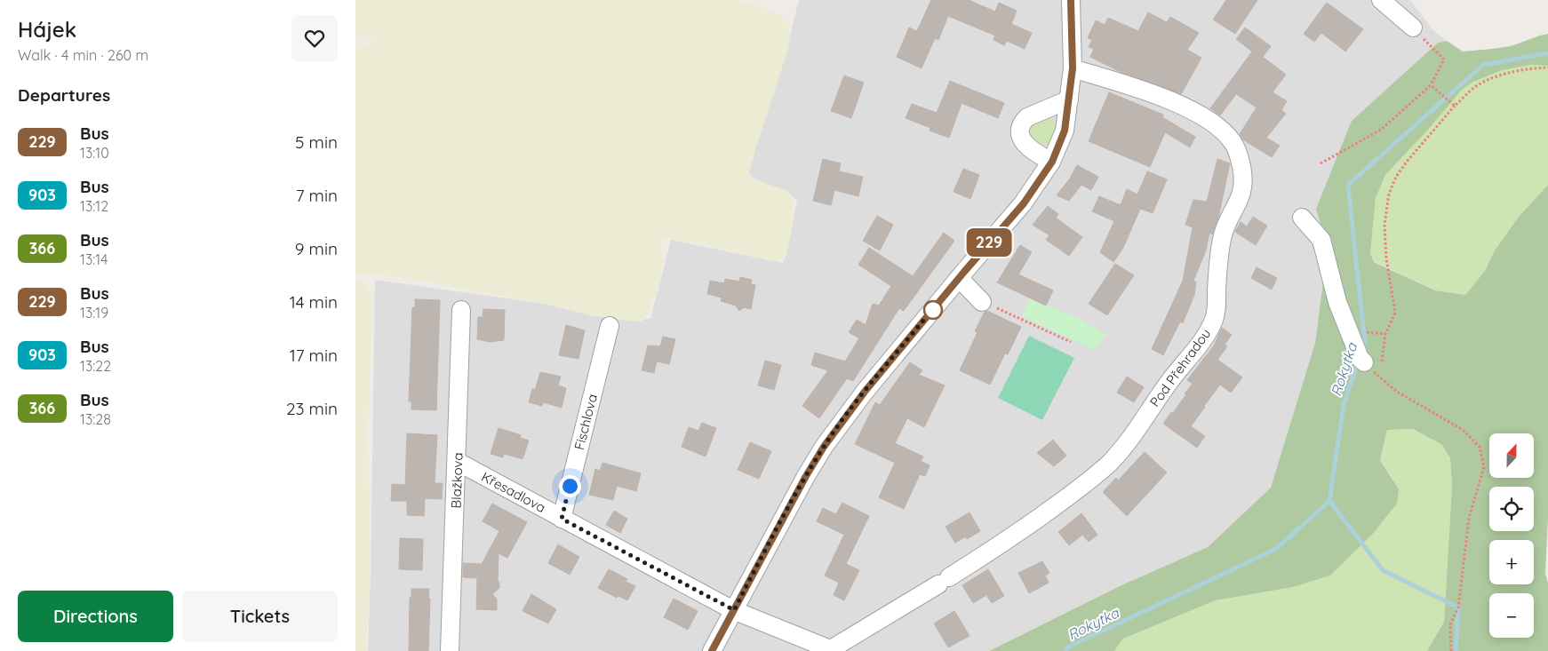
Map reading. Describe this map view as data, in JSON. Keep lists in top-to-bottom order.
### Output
{
  "streets": {
    "street": [
      "Pod Přehradou",
      "Fischlova",
      "Blažkova",
      "Křesadlova"
    ]
  },
  "crossings": [
    ["Pod Přehradou", "Křesadlova"],
    ["Fischlova", "Křesadlova"],
    ["Blažkova", "Křesadlova"]
  ],
  "water": ["Rokytka"],
  "lines": ["bus line 229"],
  "north": "top",
  "page": {
    "heading": [
      ["Hájek", "Walk · 4 min · 260 m"],
      "Departures"
    ],
    "on_map": "229",
    "list": [
      {
        "mark": "229",
        "name": "Bus",
        "note": "13:10",
        "value": "5 min"
      },
      {
        "mark": "903",
        "name": "Bus",
        "note": "13:12",
        "value": "7 min"
      },
      {
        "mark": "366",
        "name": "Bus",
        "note": "13:14",
        "value": "9 min"
      },
      {
        "mark": "229",
        "name": "Bus",
        "note": "13:19",
        "value": "14 min"
      },
      {
        "mark": "903",
        "name": "Bus",
        "note": "13:22",
        "value": "17 min"
      },
      {
        "mark": "366",
        "name": "Bus",
        "note": "13:28",
        "value": "23 min"
      }
    ],
    "map_buttons": ["+", "−"],
    "buttons": ["Directions", "Tickets"]
  }
}
